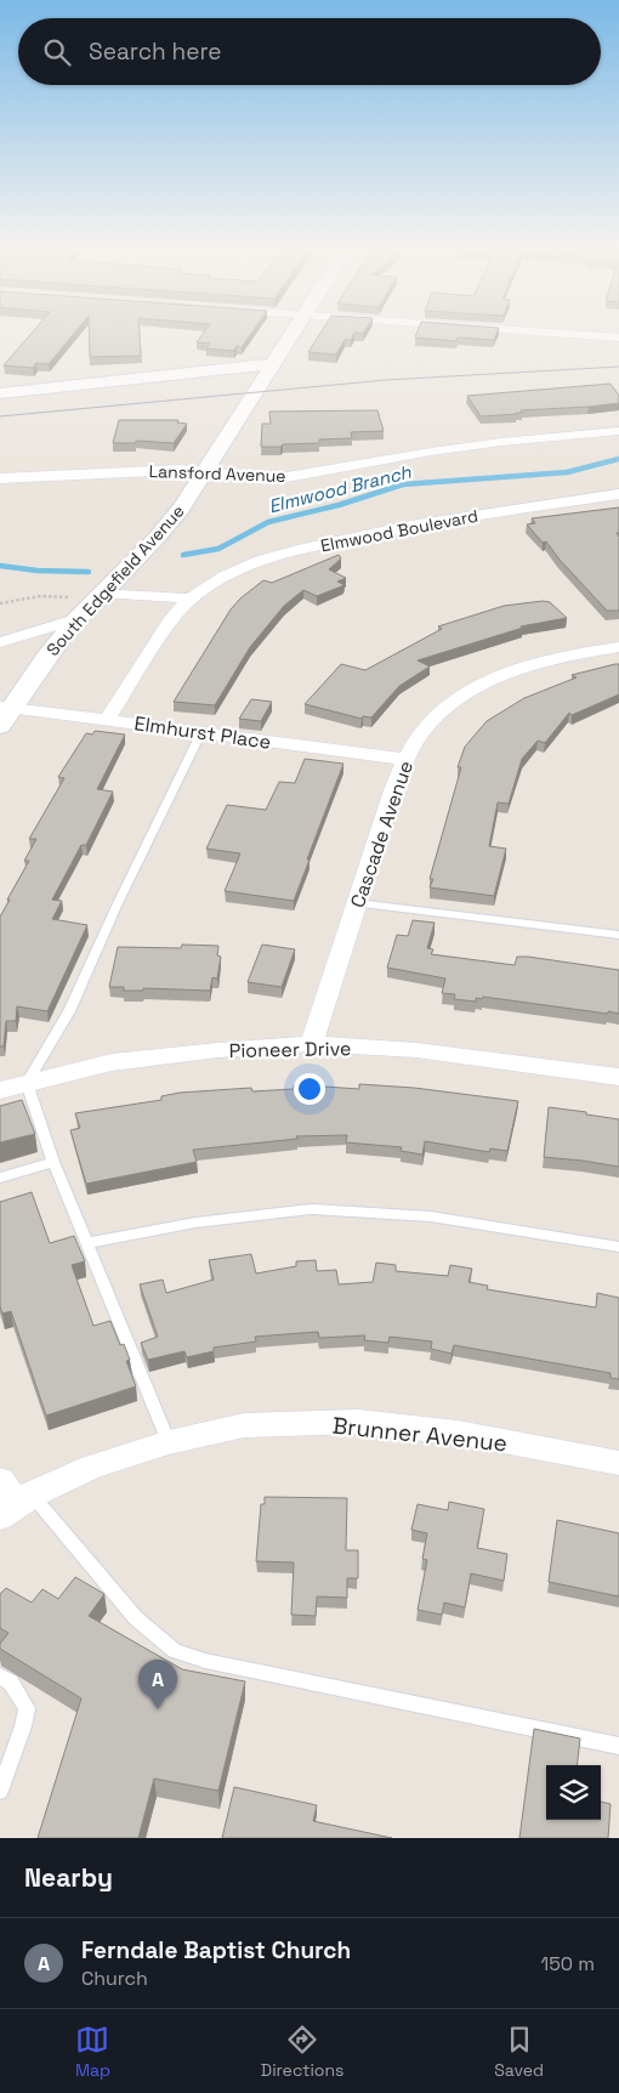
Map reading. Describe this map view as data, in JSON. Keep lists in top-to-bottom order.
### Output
{
  "streets": {
    "street": [
      "Lansford Avenue",
      "Elmwood Boulevard",
      "South Edgefield Avenue",
      "Elmhurst Place",
      "Cascade Avenue",
      "Pioneer Drive",
      "Brunner Avenue"
    ]
  },
  "crossings": [
    ["Lansford Avenue", "South Edgefield Avenue"],
    ["Elmwood Boulevard", "Elmhurst Place"],
    ["South Edgefield Avenue", "Elmhurst Place"],
    ["Elmhurst Place", "Cascade Avenue"],
    ["Cascade Avenue", "Pioneer Drive"]
  ],
  "water": ["Elmwood Branch"],
  "page": {
    "search": "Search here",
    "pins": "A",
    "heading": "Nearby",
    "list": [
      {
        "mark": "A",
        "name": "Ferndale Baptist Church",
        "note": "Church",
        "value": "150 m"
      }
    ],
    "nav": ["Map", "Directions", "Saved"]
  }
}
